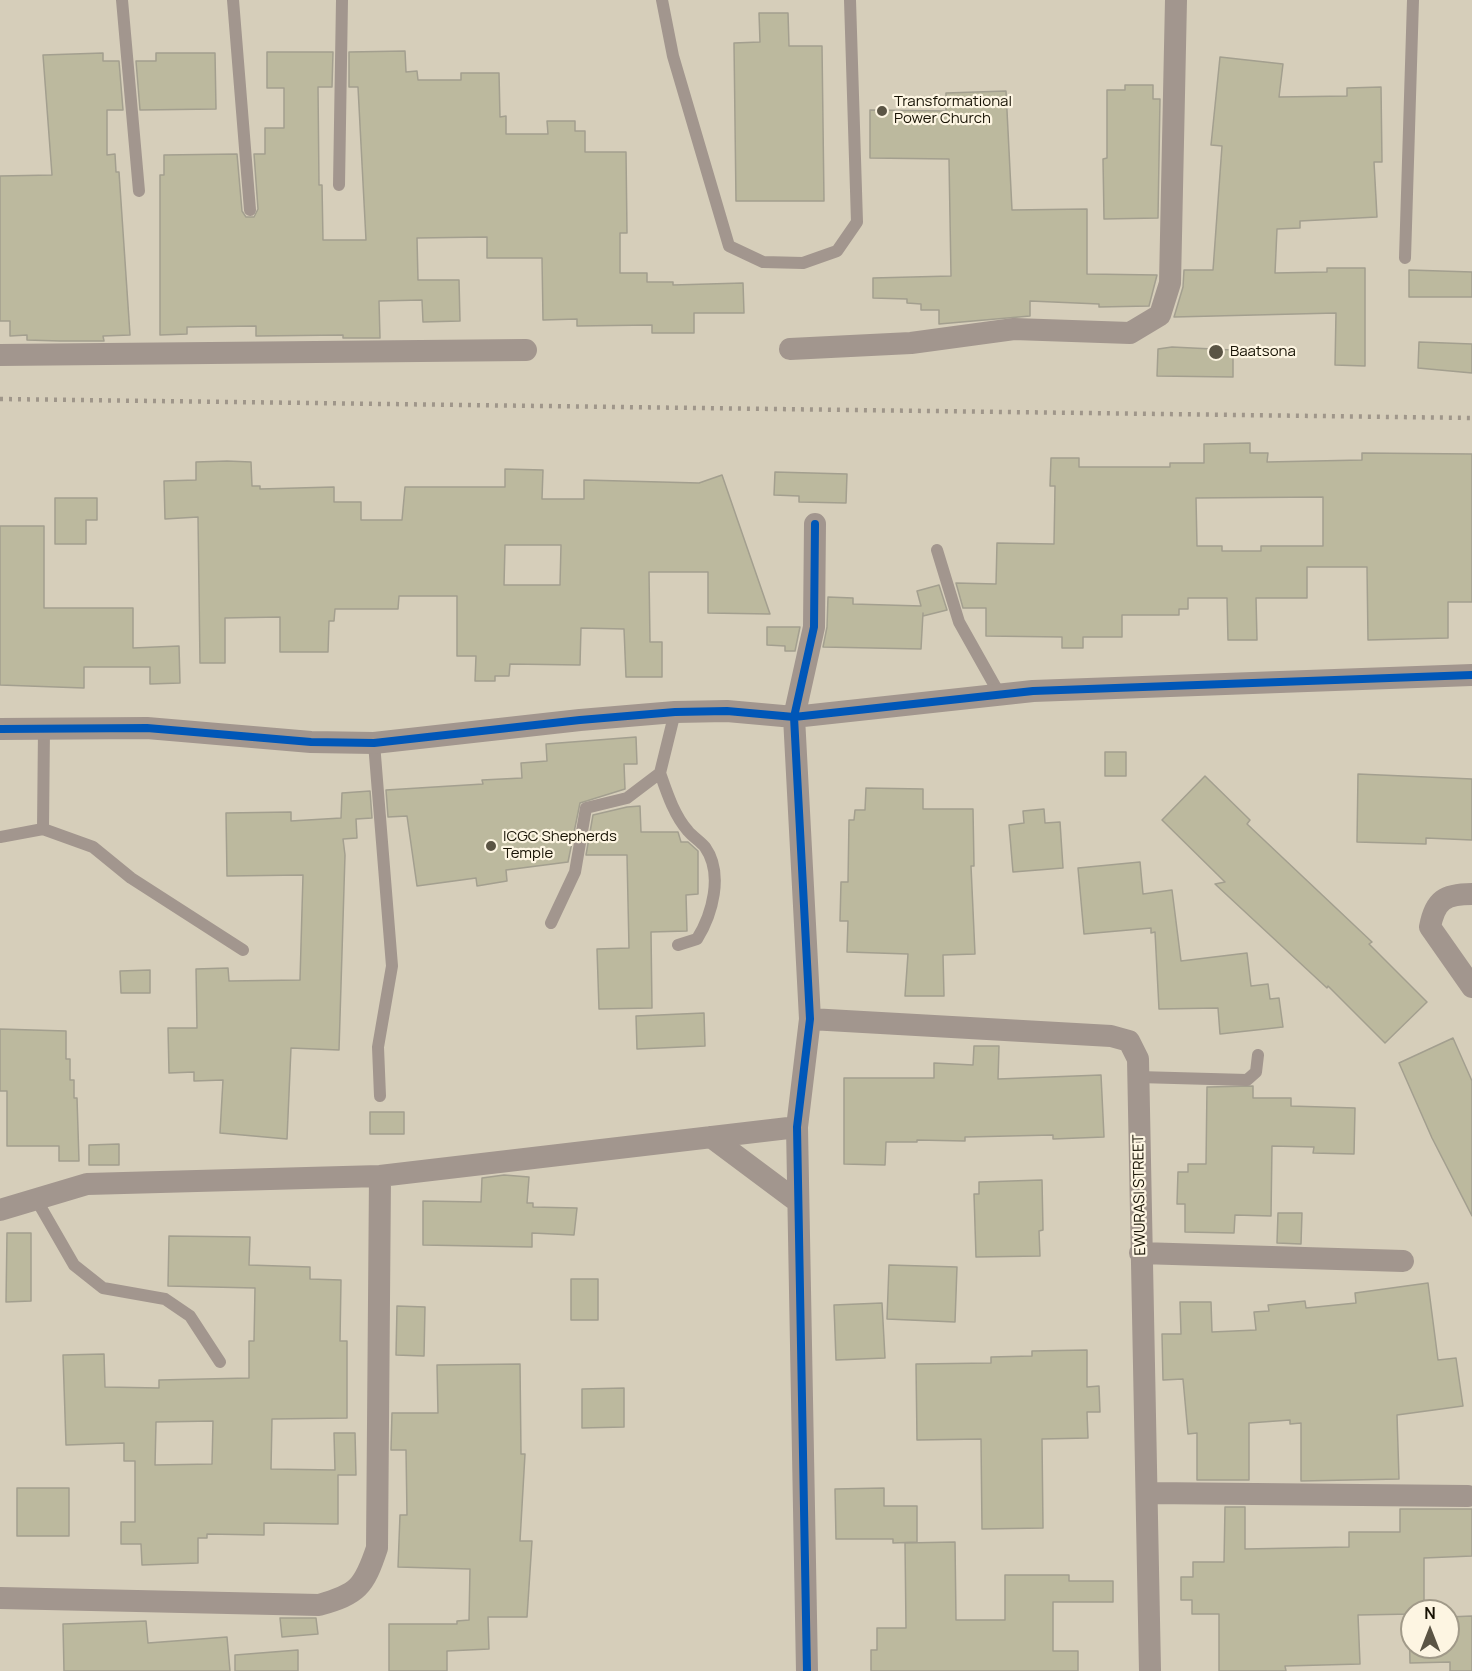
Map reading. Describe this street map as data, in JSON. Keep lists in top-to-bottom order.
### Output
{
  "streets": {
    "street": ["EWURASI STREET"]
  },
  "places": ["Transformational Power Church", "Baatsona", "ICGC Shepherds Temple"],
  "north": "top"
}
